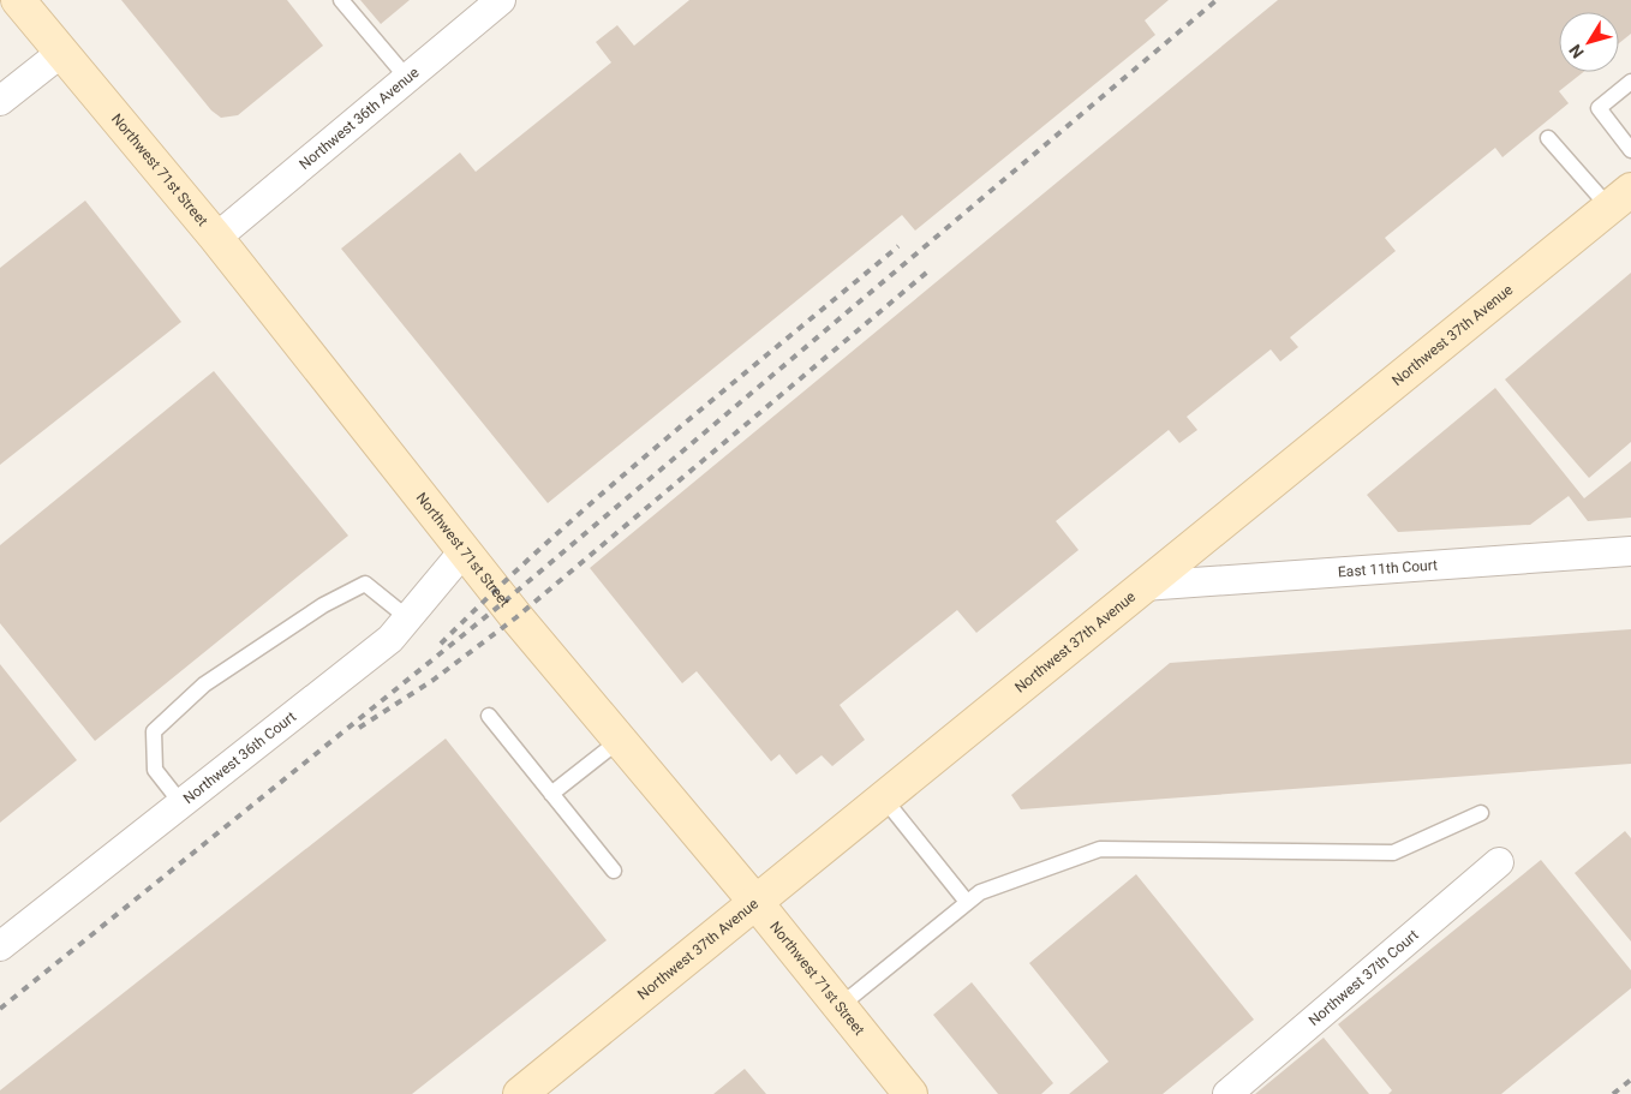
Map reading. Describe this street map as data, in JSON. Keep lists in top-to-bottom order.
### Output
{
  "streets": {
    "street": [
      "Northwest 36th Avenue",
      "Northwest 71st Street",
      "Northwest 37th Avenue",
      "East 11th Court",
      "Northwest 36th Court",
      "Northwest 37th Court"
    ]
  },
  "crossings": [
    ["Northwest 36th Avenue", "Northwest 71st Street"],
    ["Northwest 71st Street", "Northwest 37th Avenue"],
    ["Northwest 71st Street", "Northwest 36th Court"],
    ["Northwest 37th Avenue", "East 11th Court"]
  ],
  "north": "bottom left"
}
